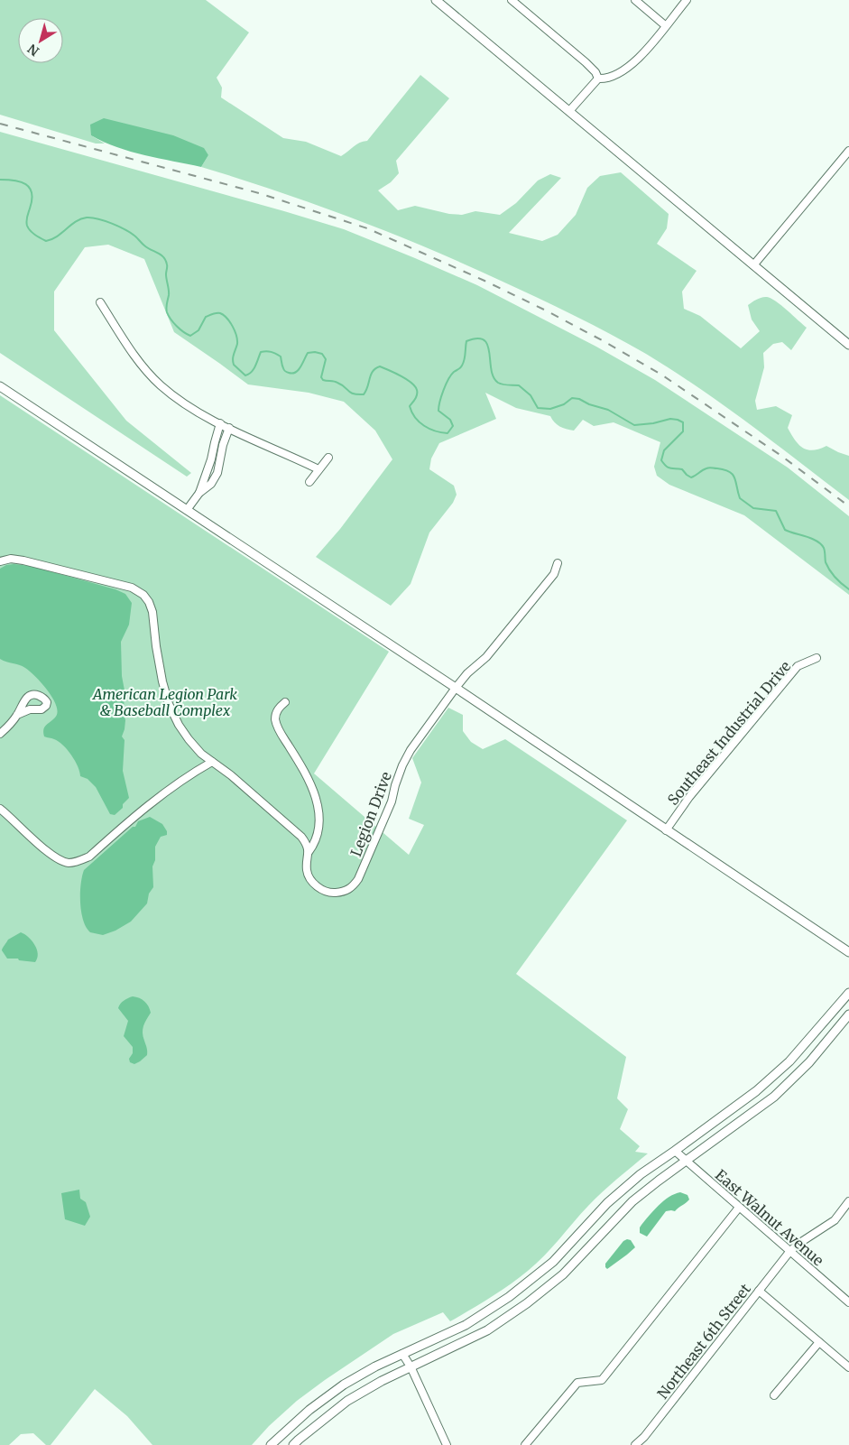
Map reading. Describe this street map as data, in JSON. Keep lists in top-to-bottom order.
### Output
{
  "streets": {
    "street": [
      "Southeast Industrial Drive",
      "Legion Drive",
      "East Walnut Avenue",
      "Northeast 6th Street"
    ]
  },
  "crossings": [
    ["East Walnut Avenue", "Northeast 6th Street"]
  ],
  "parks": ["American Legion Park & Baseball Complex"],
  "north": "bottom left"
}
